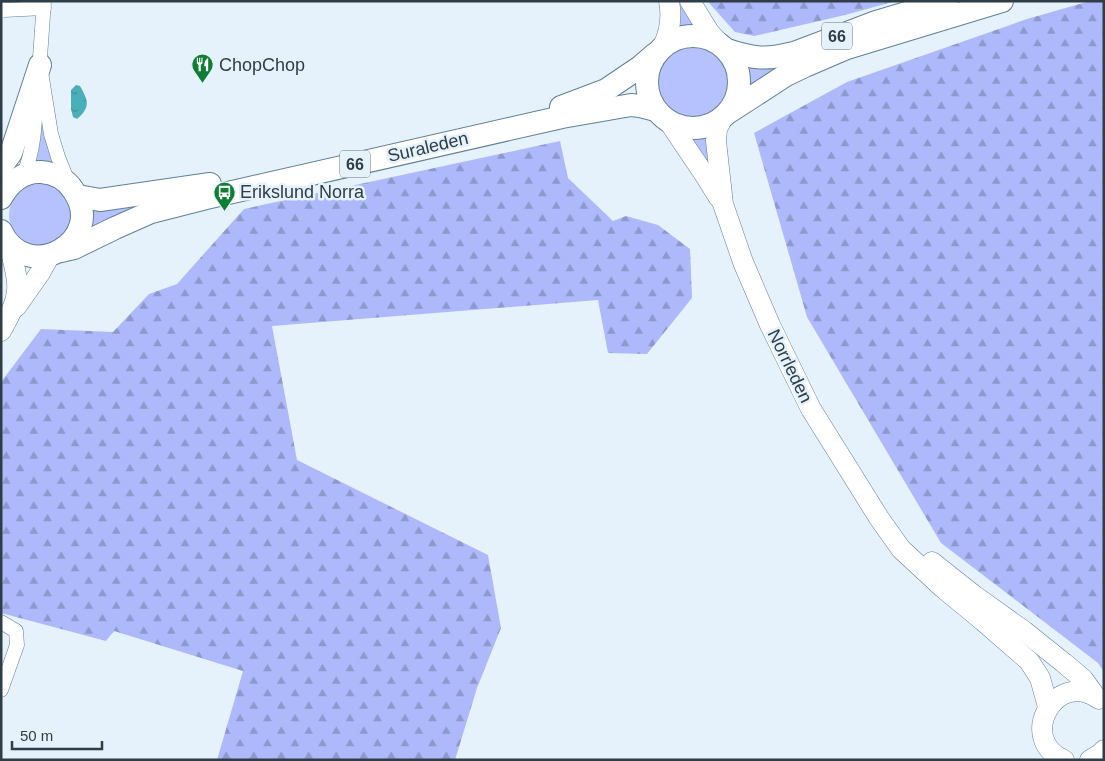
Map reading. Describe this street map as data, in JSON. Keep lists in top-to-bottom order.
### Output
{
  "streets": {
    "main road": ["66", "Suraleden", "Norrleden"]
  },
  "crossings": [
    ["66", "Suraleden"],
    ["66", "Norrleden"],
    ["Suraleden", "Norrleden"]
  ],
  "places": {
    "restaurant": ["ChopChop"],
    "bus stop": ["Erikslund Norra"]
  },
  "scale_bar": "50 m"
}
